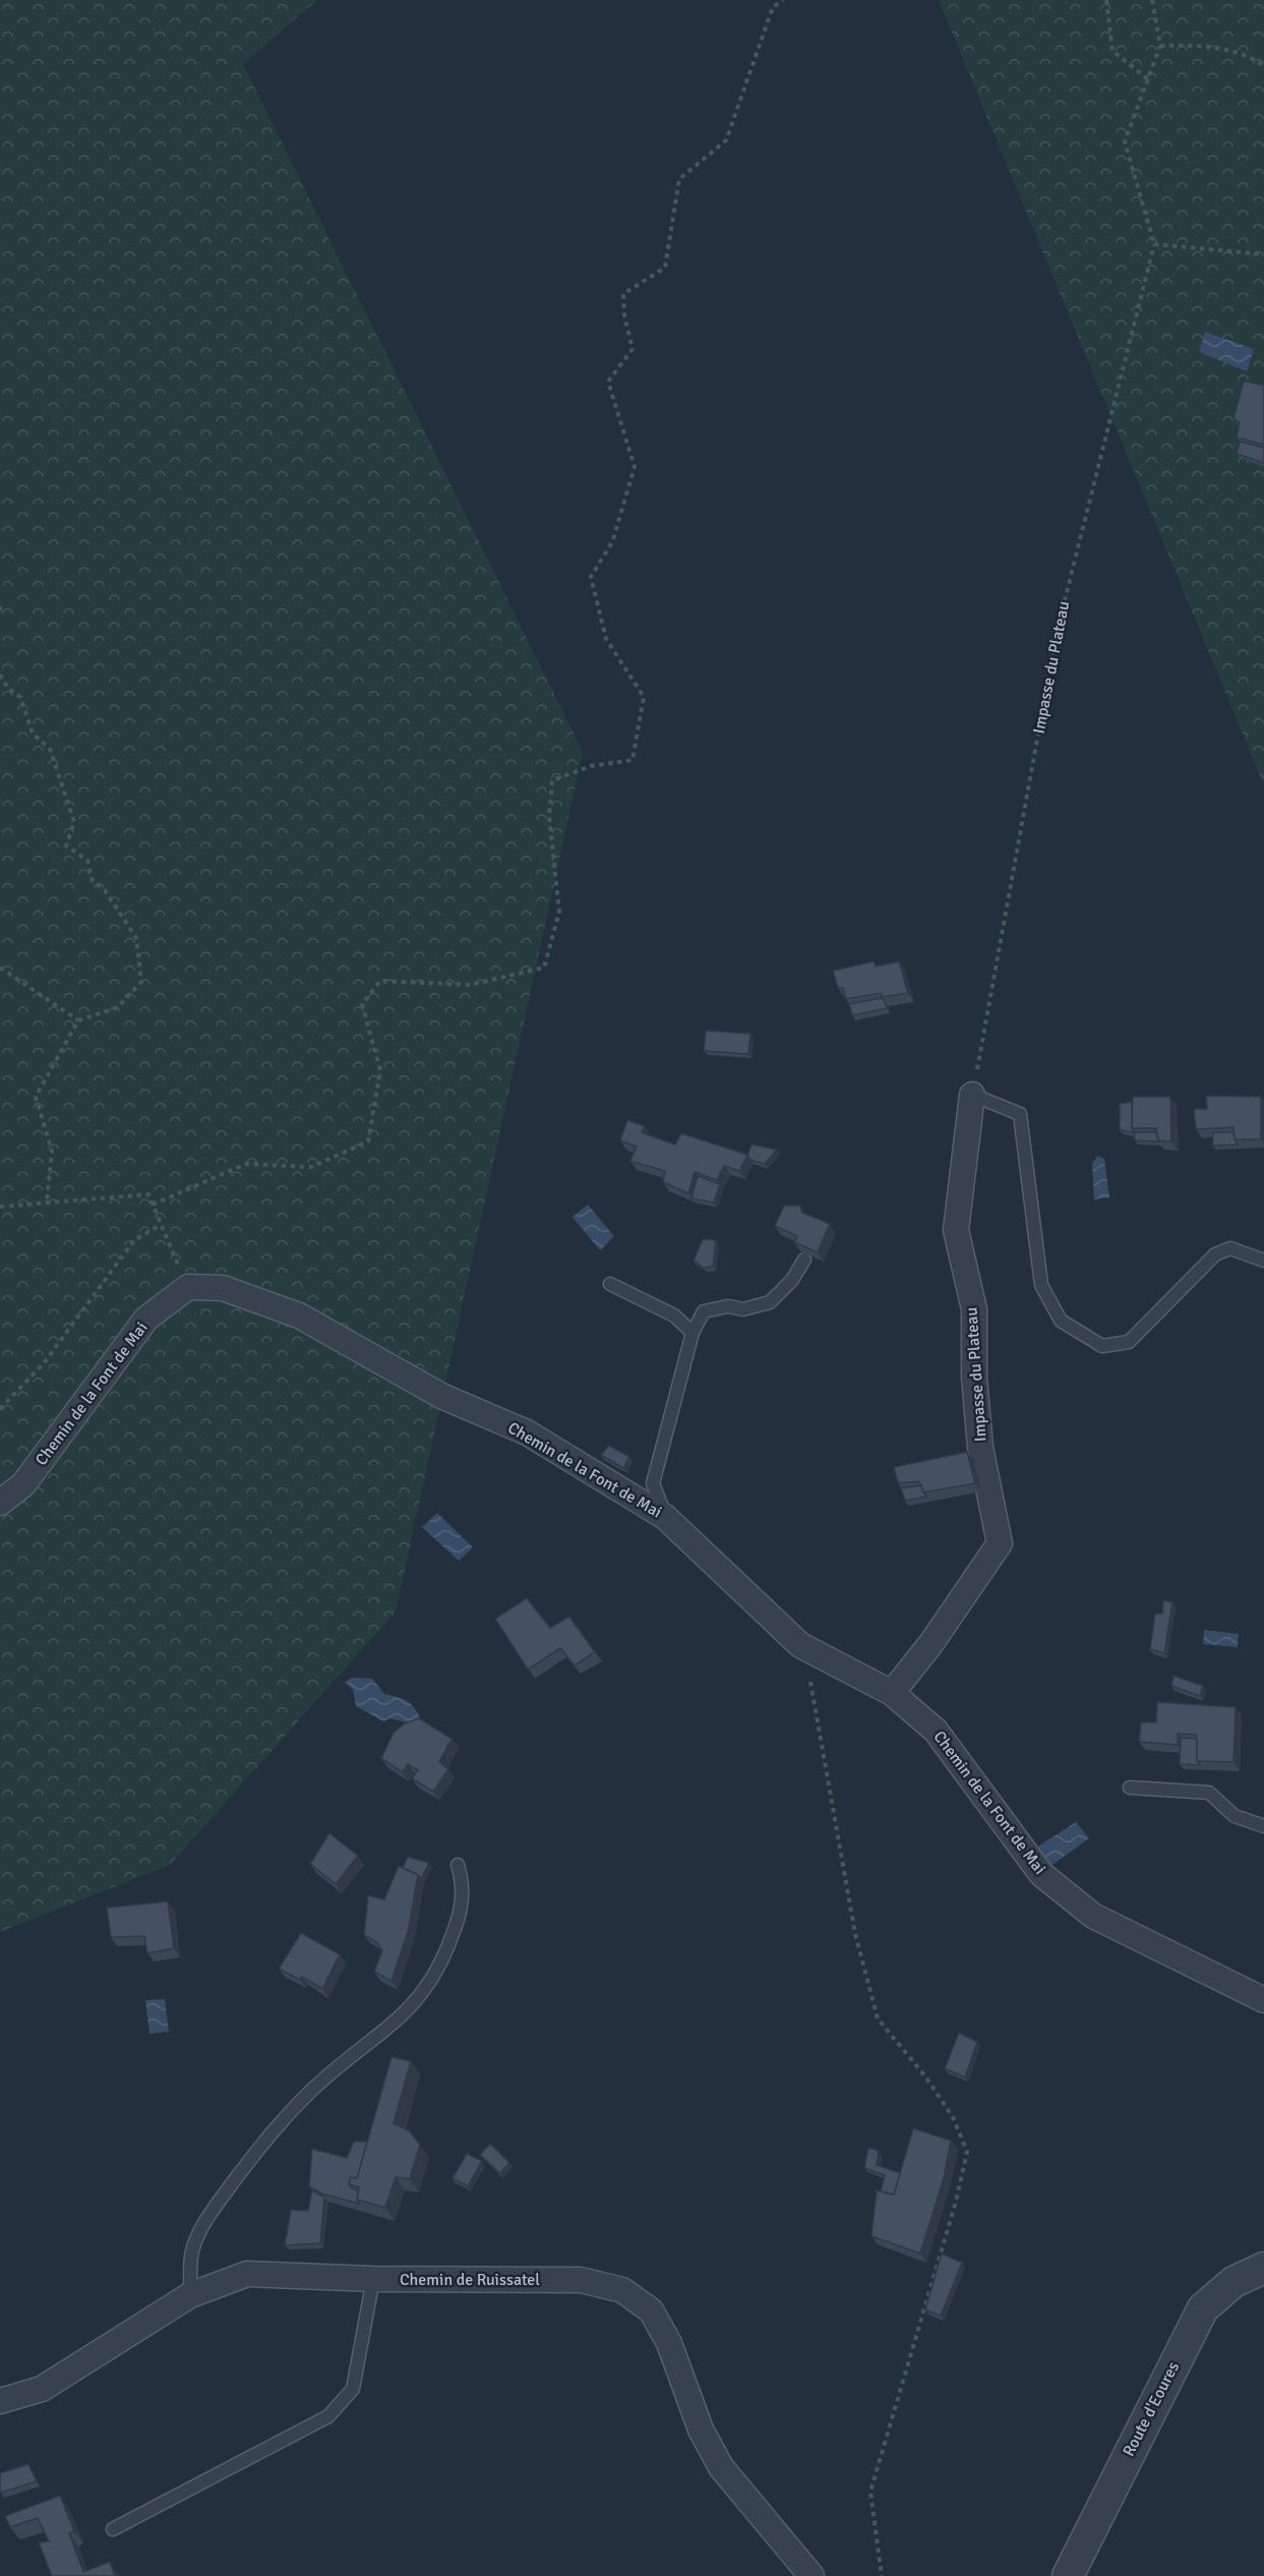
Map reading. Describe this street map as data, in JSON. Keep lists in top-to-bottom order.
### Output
{
  "streets": {
    "street": [
      "Impasse du Plateau",
      "Chemin de la Font de Mai",
      "Chemin de Ruissatel",
      "Route d'Eoures"
    ]
  },
  "crossings": [
    ["Impasse du Plateau", "Chemin de la Font de Mai"]
  ]
}
